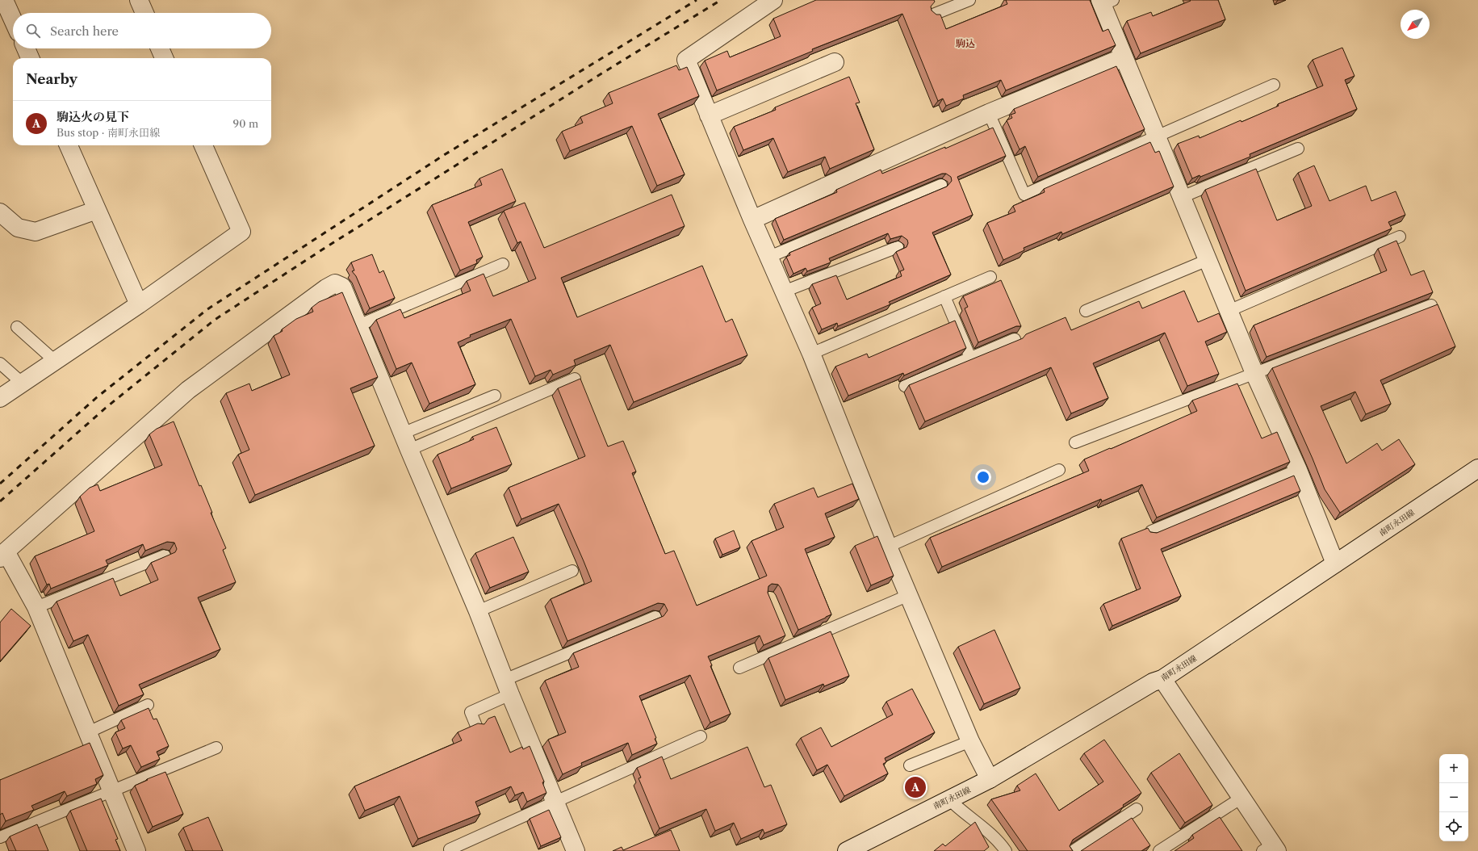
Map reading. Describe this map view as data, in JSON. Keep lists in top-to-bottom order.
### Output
{
  "streets": {
    "street": ["南町永田線"]
  },
  "districts": ["駒込"],
  "north": "bottom left",
  "page": {
    "search": "Search here",
    "heading": "Nearby",
    "list": [
      {
        "mark": "A",
        "name": "駒込火の見下",
        "note": "Bus stop · 南町永田線",
        "value": "90 m"
      }
    ],
    "map_buttons": ["+", "−"],
    "pins": "A"
  }
}
